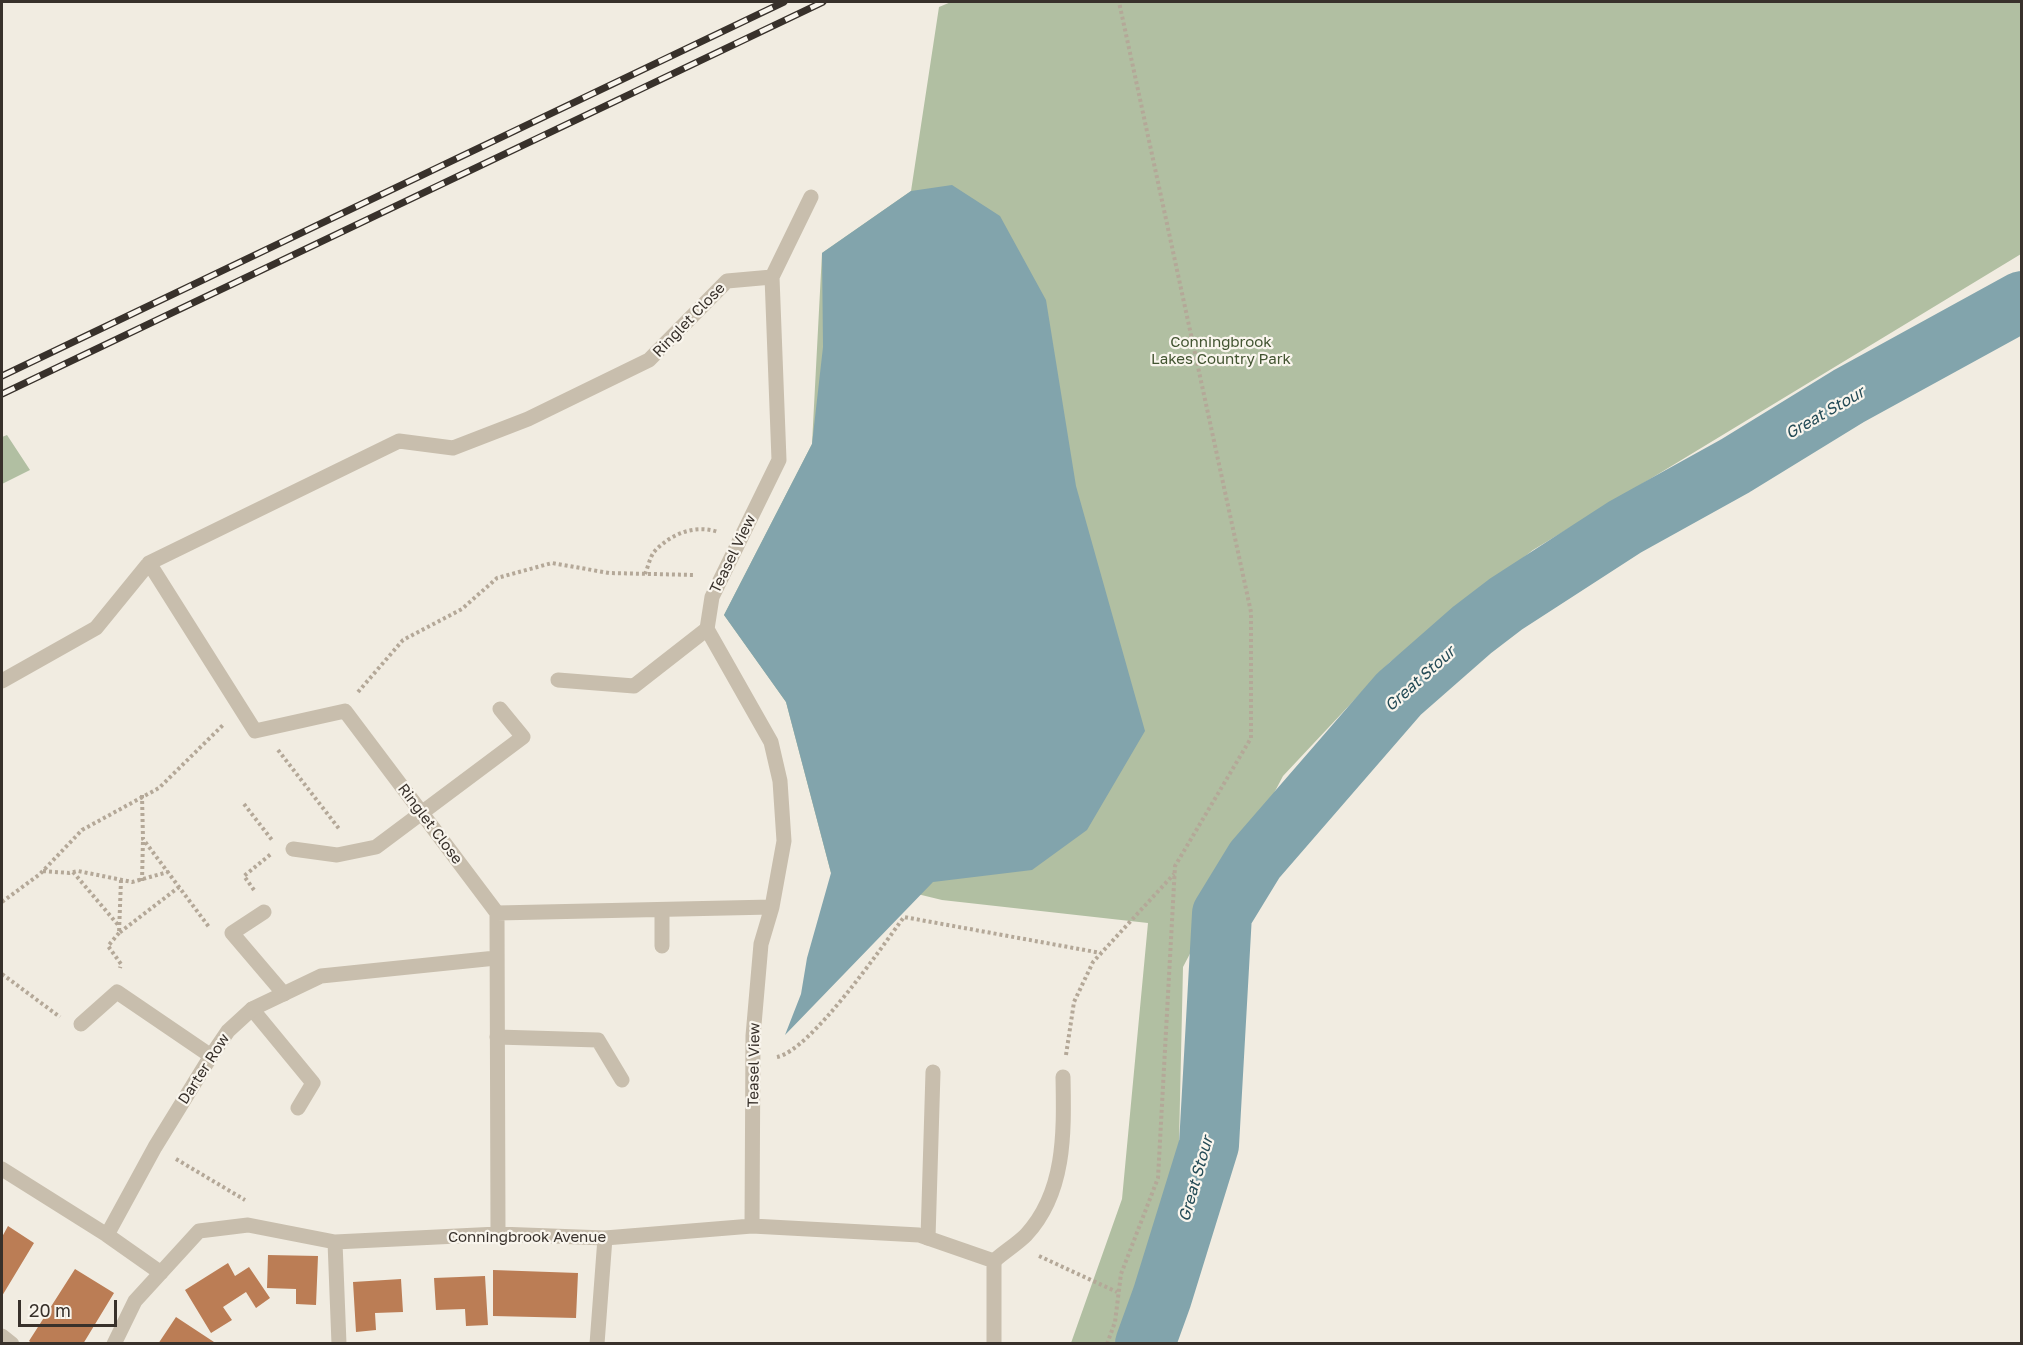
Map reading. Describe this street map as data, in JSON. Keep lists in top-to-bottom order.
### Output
{
  "streets": {
    "street": [
      "Ringlet Close",
      "Teasel View",
      "Darter Row",
      "Conningbrook Avenue"
    ]
  },
  "crossings": [
    ["Ringlet Close", "Teasel View"],
    ["Teasel View", "Conningbrook Avenue"]
  ],
  "water": ["Great Stour"],
  "parks": ["Conningbrook Lakes Country Park"],
  "scale_bar": "20 m"
}
